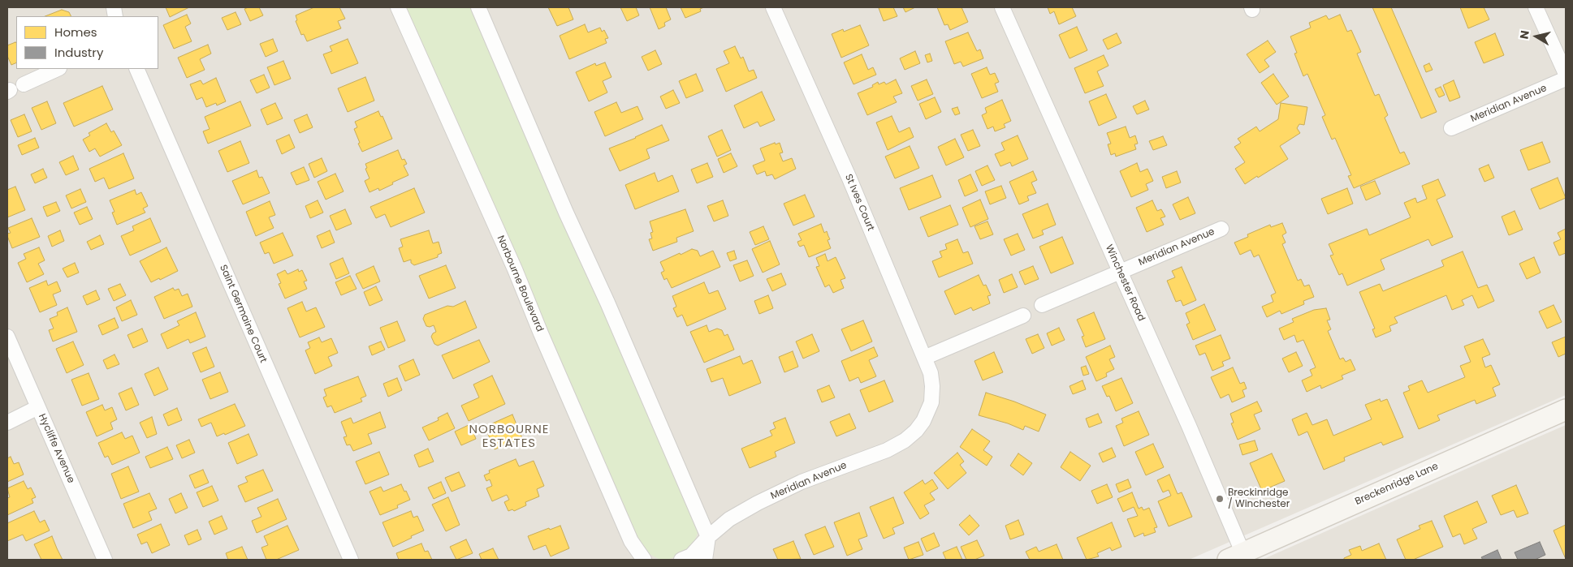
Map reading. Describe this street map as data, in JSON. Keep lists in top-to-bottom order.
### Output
{
  "streets": {
    "main road": ["Breckenridge Lane"],
    "street": [
      "Meridian Avenue",
      "St Ives Court",
      "Winchester Road",
      "Norbourne Boulevard",
      "Saint Germaine Court",
      "Hycliffe Avenue"
    ]
  },
  "crossings": [
    ["Meridian Avenue", "St Ives Court"],
    ["Meridian Avenue", "Winchester Road"],
    ["Winchester Road", "Breckenridge Lane"]
  ],
  "districts": ["NORBOURNE ESTATES"],
  "places": ["Breckinridge / Winchester"],
  "legend": ["Homes", "Industry"],
  "north": "left"
}
